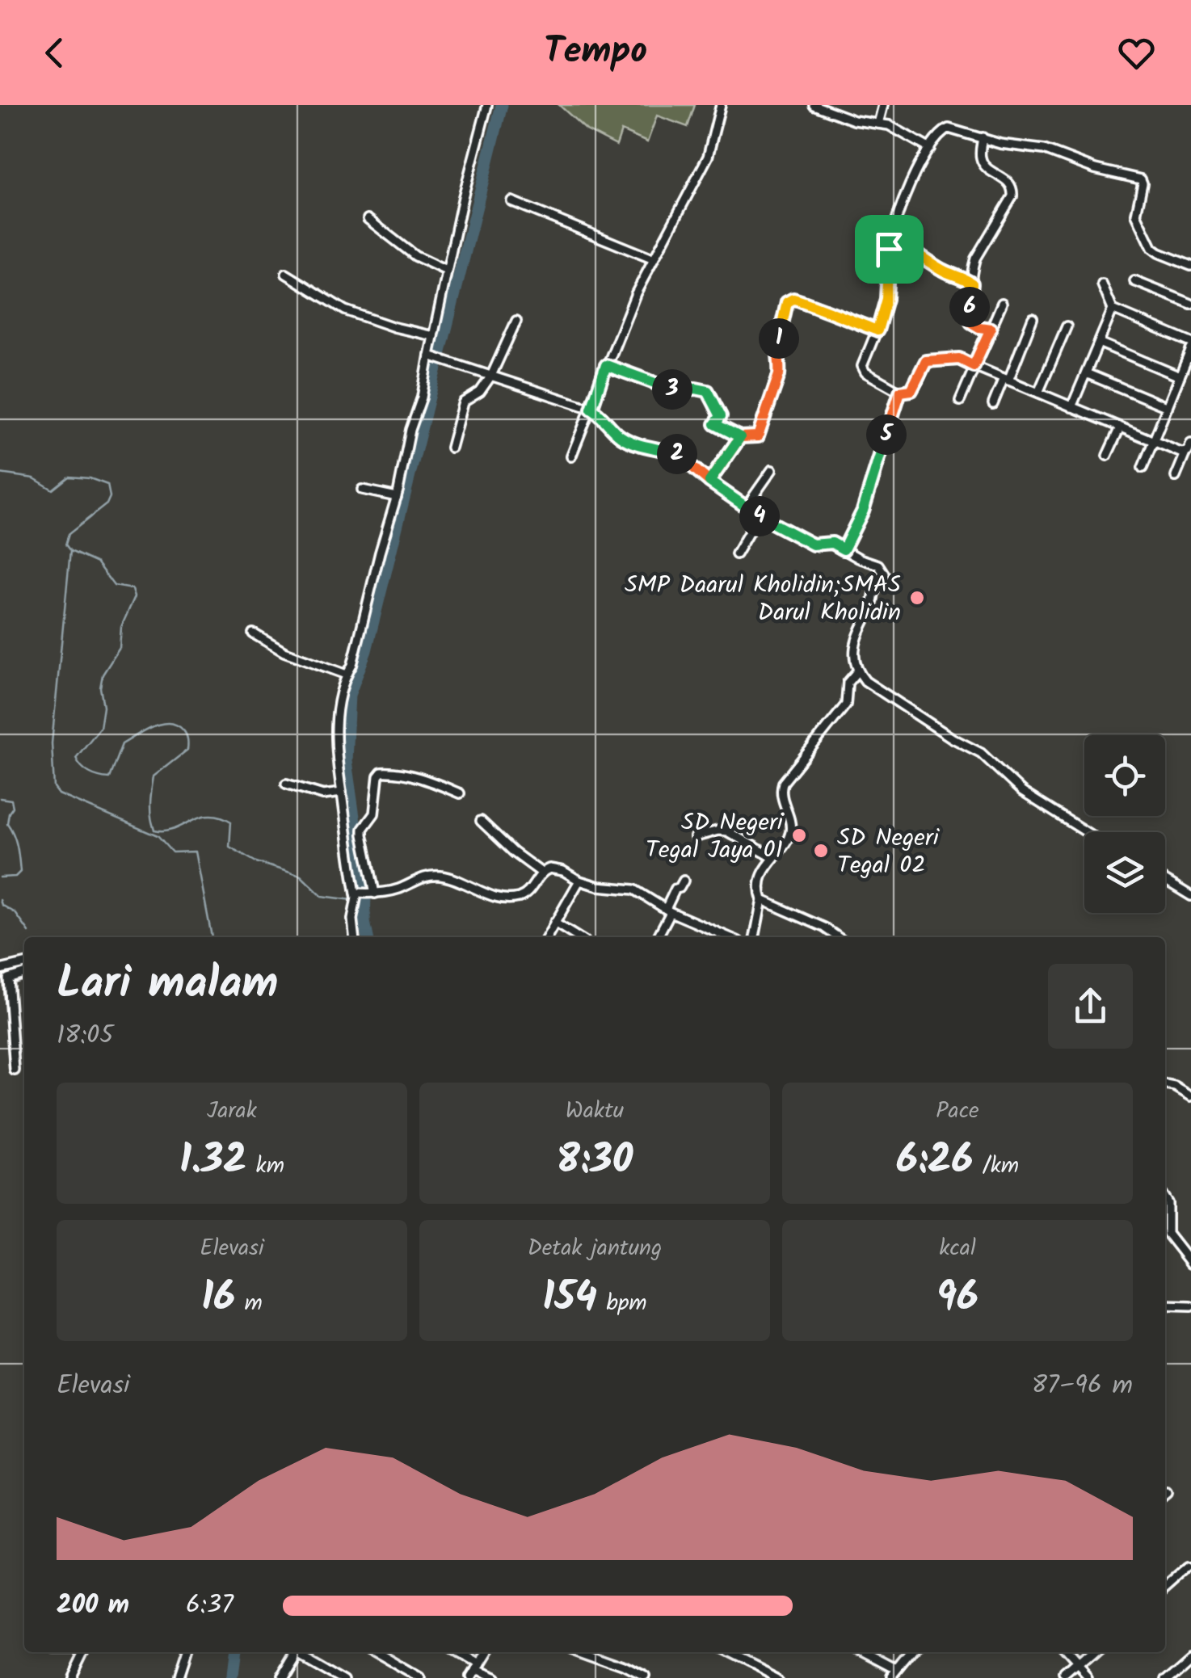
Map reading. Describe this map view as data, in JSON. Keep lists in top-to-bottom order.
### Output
{
  "places": ["SMP Daarul Kholidin;SMAS Darul Kholidin", "SD Negeri Tegal Jaya 01", "SD Negeri Tegal 02"],
  "page": {
    "header": "Tempo",
    "pins": [
      "6",
      "1",
      "3",
      "5",
      "2",
      "4"
    ],
    "heading": ["Lari malam", "18:05"],
    "stats": [
      ["Jarak", "1.32 km"],
      ["Waktu", "8:30"],
      ["Pace", "6:26 /km"],
      ["Elevasi", "16 m"],
      ["Detak jantung", "154 bpm"],
      ["kcal", "96"]
    ],
    "chart": ["Elevasi", "87–96 m"],
    "list": [
      {
        "name": "200 m",
        "note": "6:37"
      }
    ]
  }
}
